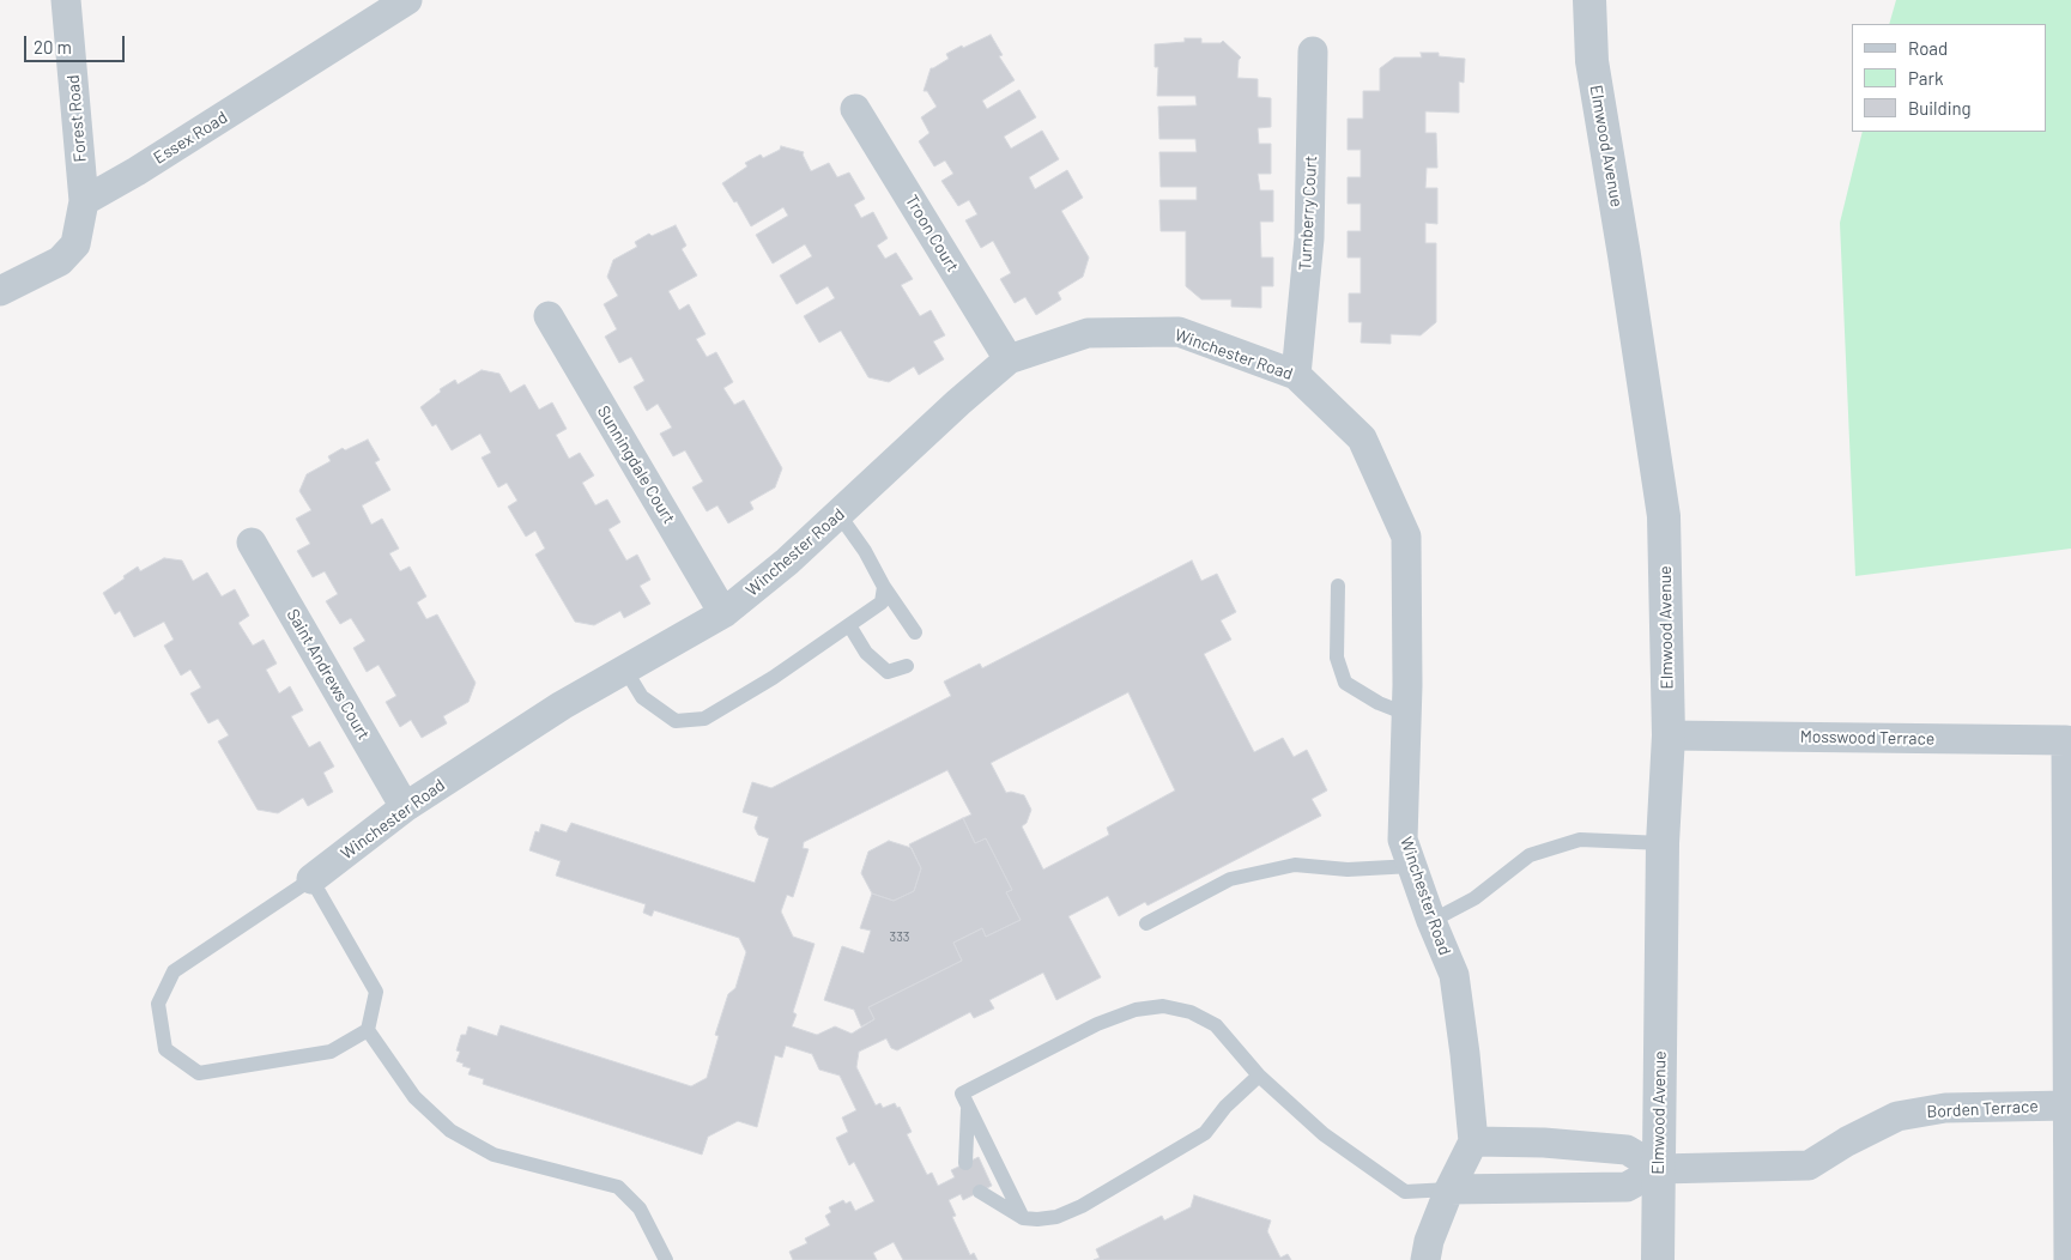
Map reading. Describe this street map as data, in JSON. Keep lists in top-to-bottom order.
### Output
{
  "streets": {
    "street": [
      "Forest Road",
      "Essex Road",
      "Elmwood Avenue",
      "Turnberry Court",
      "Troon Court",
      "Winchester Road",
      "Sunningdale Court",
      "Saint Andrews Court",
      "Mosswood Terrace",
      "Borden Terrace"
    ]
  },
  "crossings": [
    ["Forest Road", "Essex Road"],
    ["Elmwood Avenue", "Mosswood Terrace"],
    ["Elmwood Avenue", "Borden Terrace"],
    ["Turnberry Court", "Winchester Road"],
    ["Troon Court", "Winchester Road"],
    ["Winchester Road", "Sunningdale Court"],
    ["Winchester Road", "Saint Andrews Court"],
    ["Mosswood Terrace", "Borden Terrace"]
  ],
  "house_numbers": ["333"],
  "legend": ["Road", "Park", "Building"],
  "scale_bar": "20 m"
}
